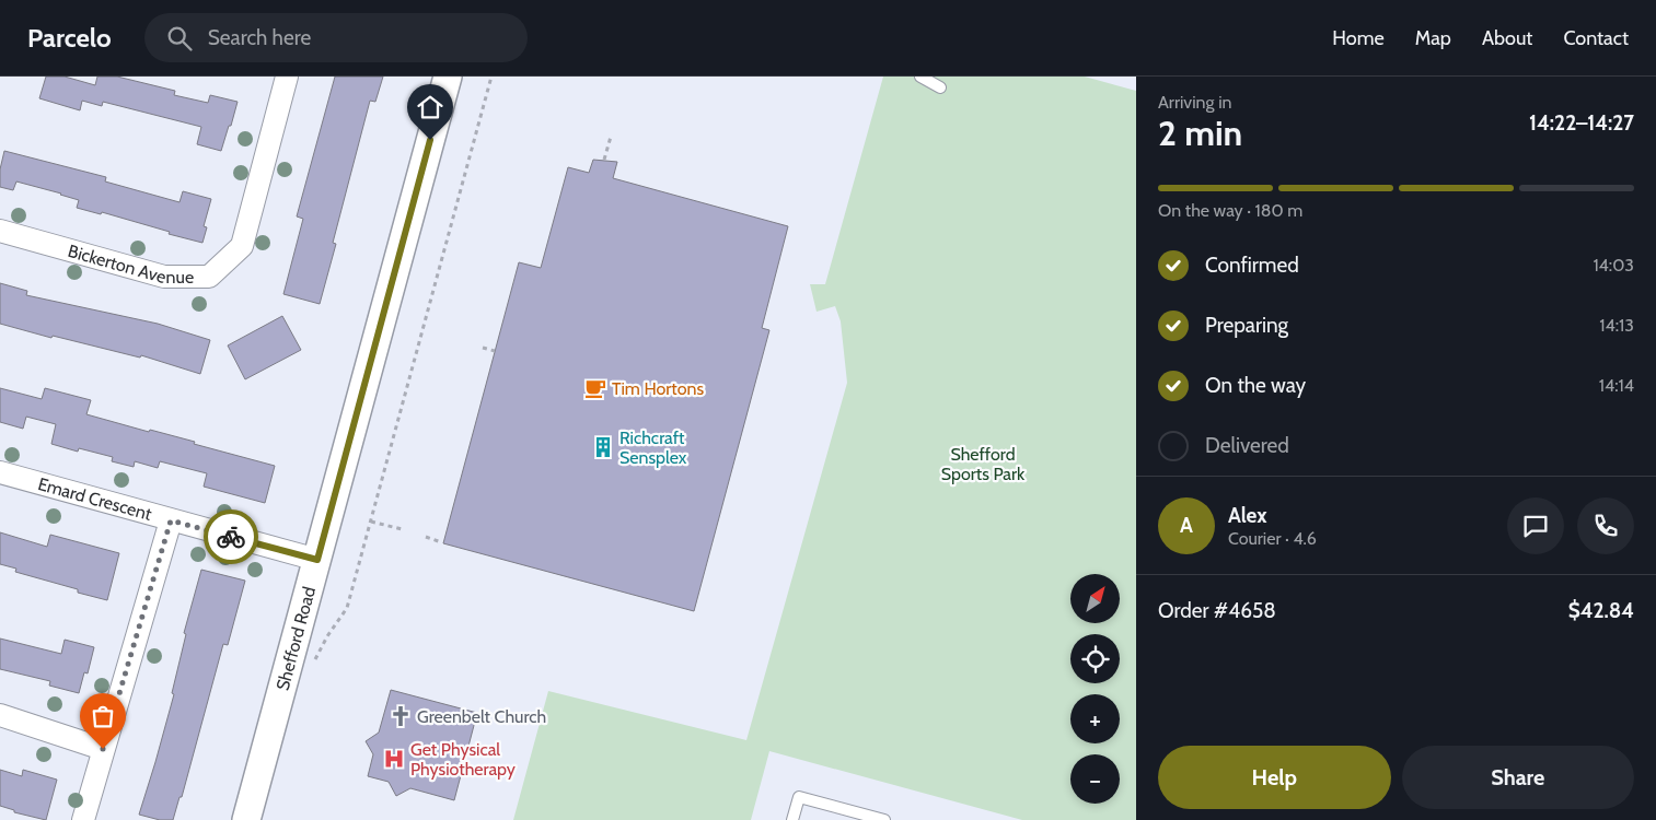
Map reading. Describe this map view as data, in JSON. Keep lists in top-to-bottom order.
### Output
{
  "streets": {
    "street": ["Bickerton Avenue", "Emard Crescent", "Shefford Road"]
  },
  "crossings": [
    ["Emard Crescent", "Shefford Road"]
  ],
  "parks": ["Shefford Sports Park"],
  "places": {
    "cafe": ["Tim Hortons"],
    "building": ["Richcraft Sensplex"],
    "church": ["Greenbelt Church"],
    "hospital": ["Get Physical Physiotherapy"]
  },
  "north": "top right",
  "page": {
    "header": "Parcelo",
    "search": "Search here",
    "nav": [
      "Home",
      "Map",
      "About",
      "Contact"
    ],
    "heading": ["2 min", "Arriving in", "14:22–14:27"],
    "panel": [
      "Alex",
      "Courier · 4.6",
      "Order #4658",
      "$42.84"
    ],
    "bar": "On the way · 180 m",
    "list": [
      ["Confirmed", "14:03"],
      ["Preparing", "14:13"],
      ["On the way", "14:14"],
      "Delivered"
    ],
    "round": "A",
    "map_buttons": ["+", "−"],
    "buttons": ["Help", "Share"]
  }
}
